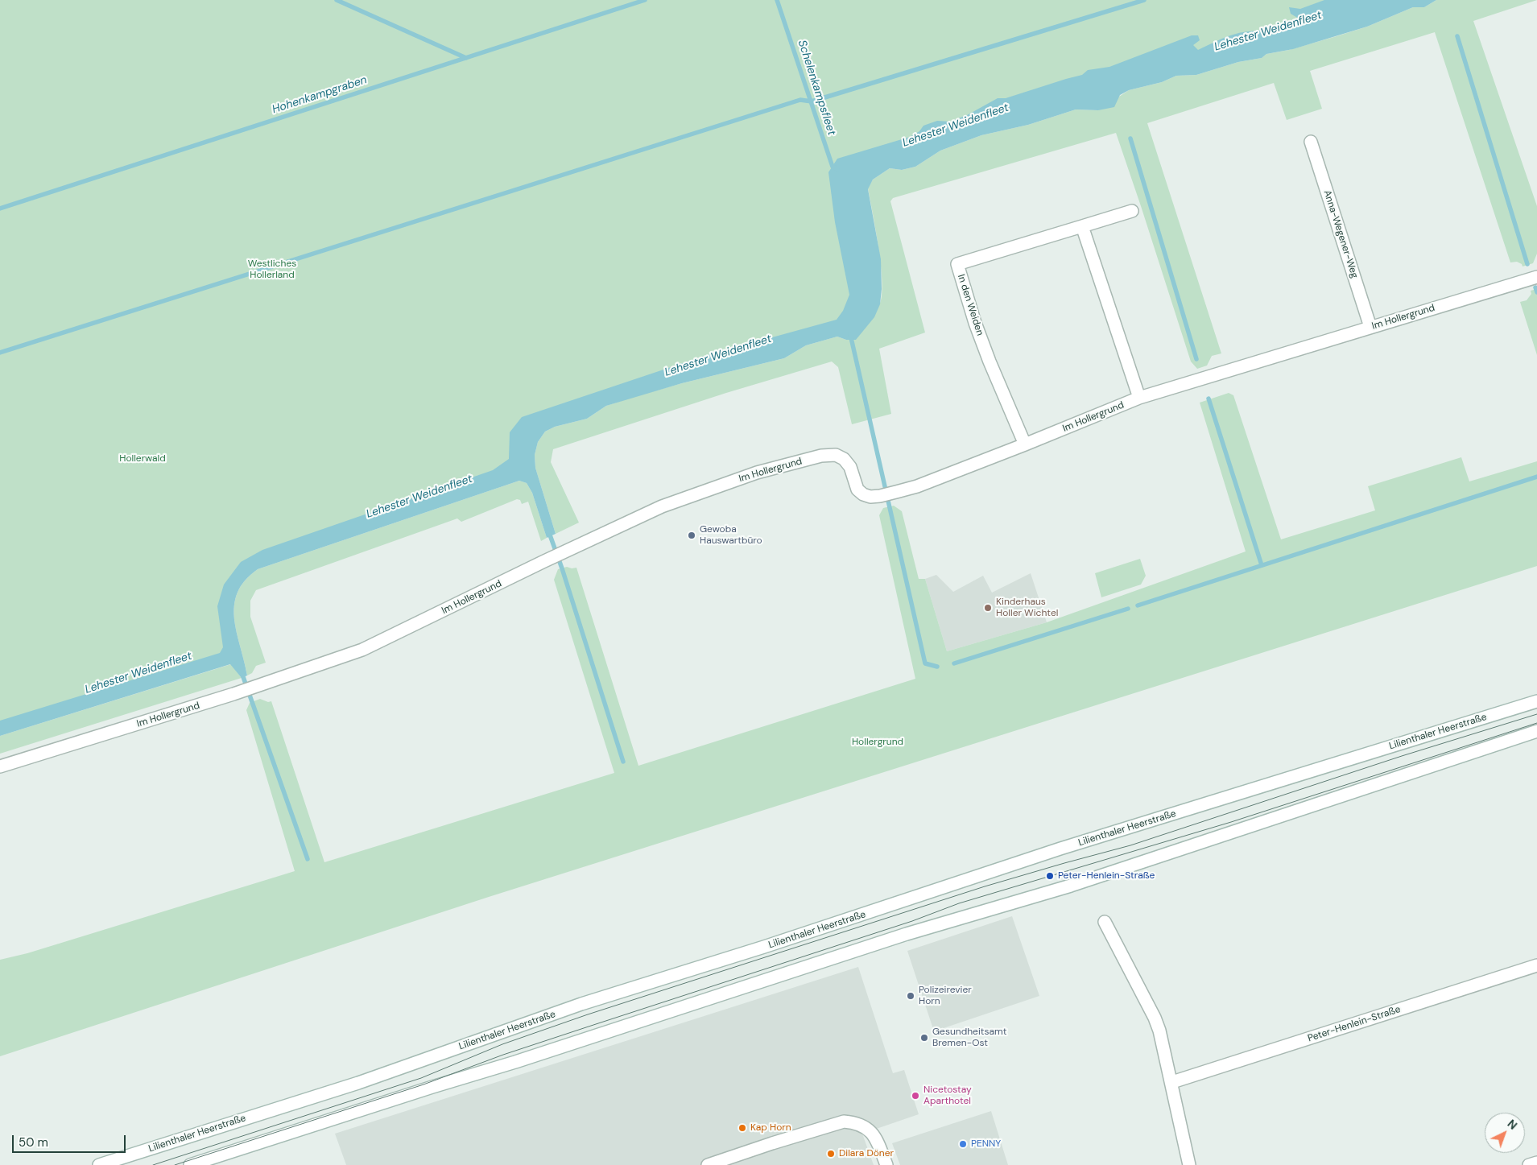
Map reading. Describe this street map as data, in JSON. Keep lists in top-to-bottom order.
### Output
{
  "streets": {
    "street": [
      "Anna-Wegener-Weg",
      "In den Weiden",
      "Im Hollergrund",
      "Lilienthaler Heerstraße",
      "Peter-Henlein-Straße"
    ]
  },
  "crossings": [
    ["Anna-Wegener-Weg", "Im Hollergrund"],
    ["In den Weiden", "Im Hollergrund"]
  ],
  "water": ["Lehester Weidenfleet", "Schelenkampsfleet", "Hohenkampgraben"],
  "parks": ["Westliches Hollerland", "Hollerwald", "Hollergrund"],
  "places": [
    "Gewoba Hauswartbüro",
    "Kinderhaus Holler Wichtel",
    "Peter-Henlein-Straße",
    "Polizeirevier Horn",
    "Gesundheitsamt Bremen-Ost",
    "Nicetostay Aparthotel",
    "Kap Horn",
    "PENNY",
    "Dilara Döner"
  ],
  "scale_bar": "50 m",
  "north": "top right"
}
